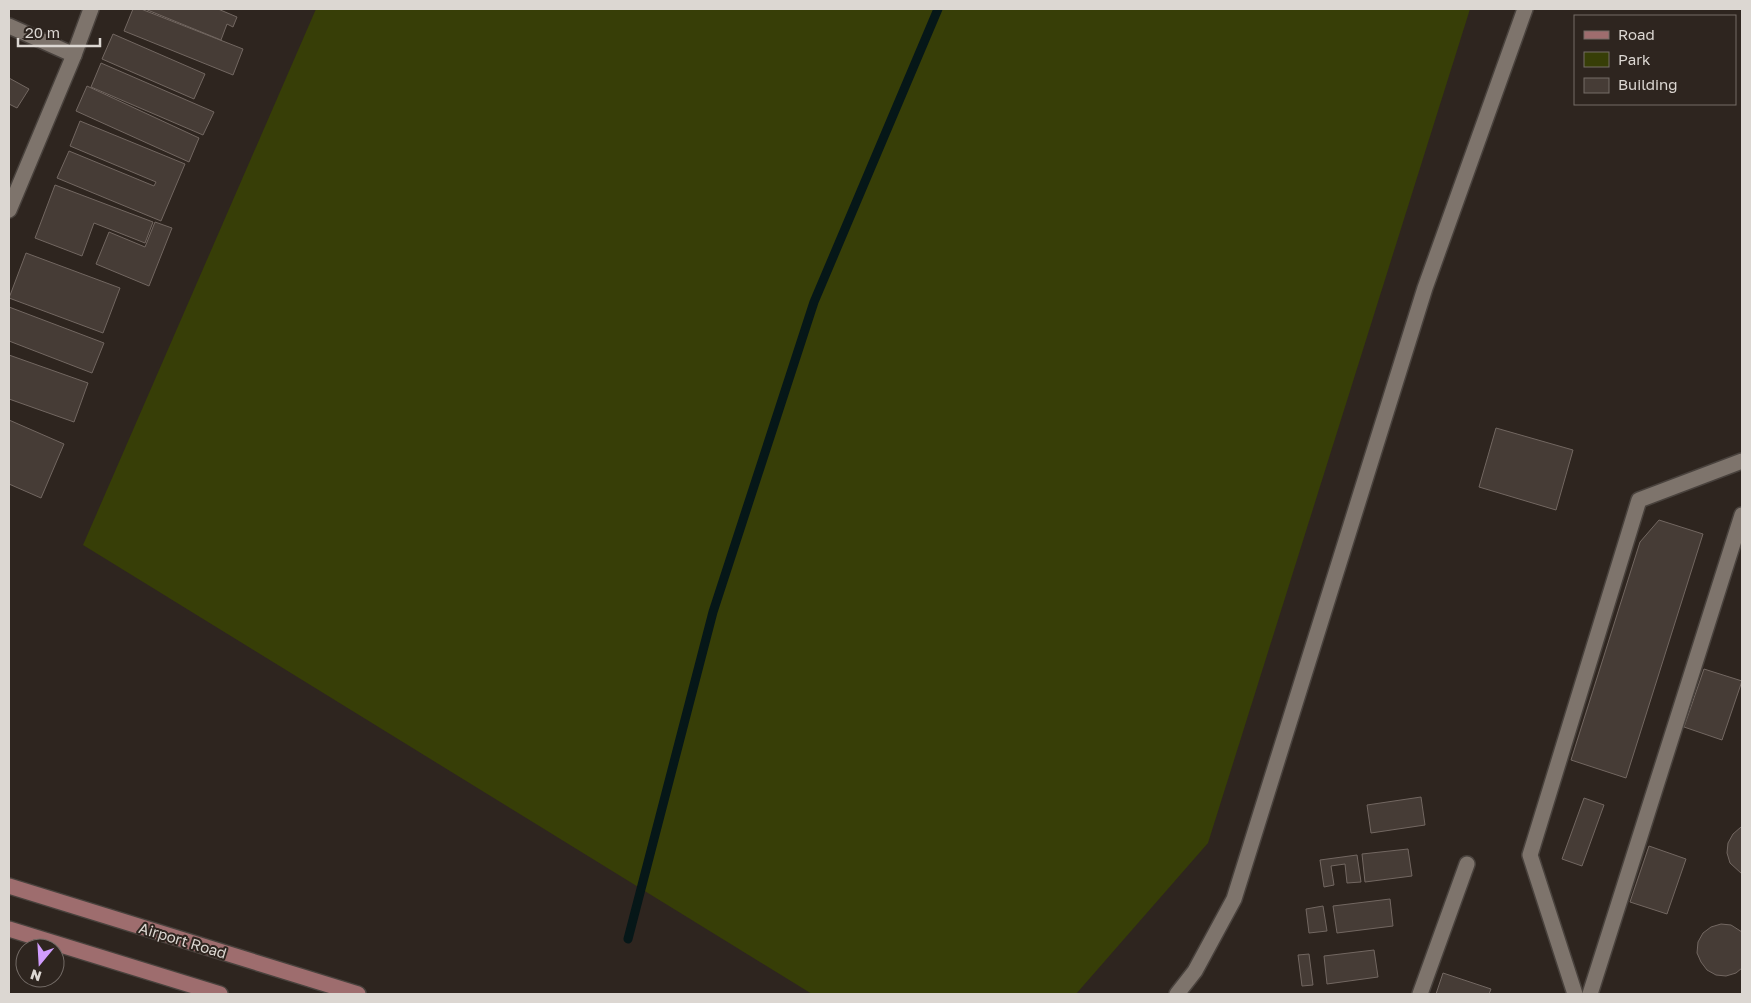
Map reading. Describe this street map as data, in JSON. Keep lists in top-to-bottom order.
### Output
{
  "streets": {
    "main road": ["Airport Road"]
  },
  "legend": ["Road", "Park", "Building"],
  "scale_bar": "20 m",
  "north": "bottom"
}
